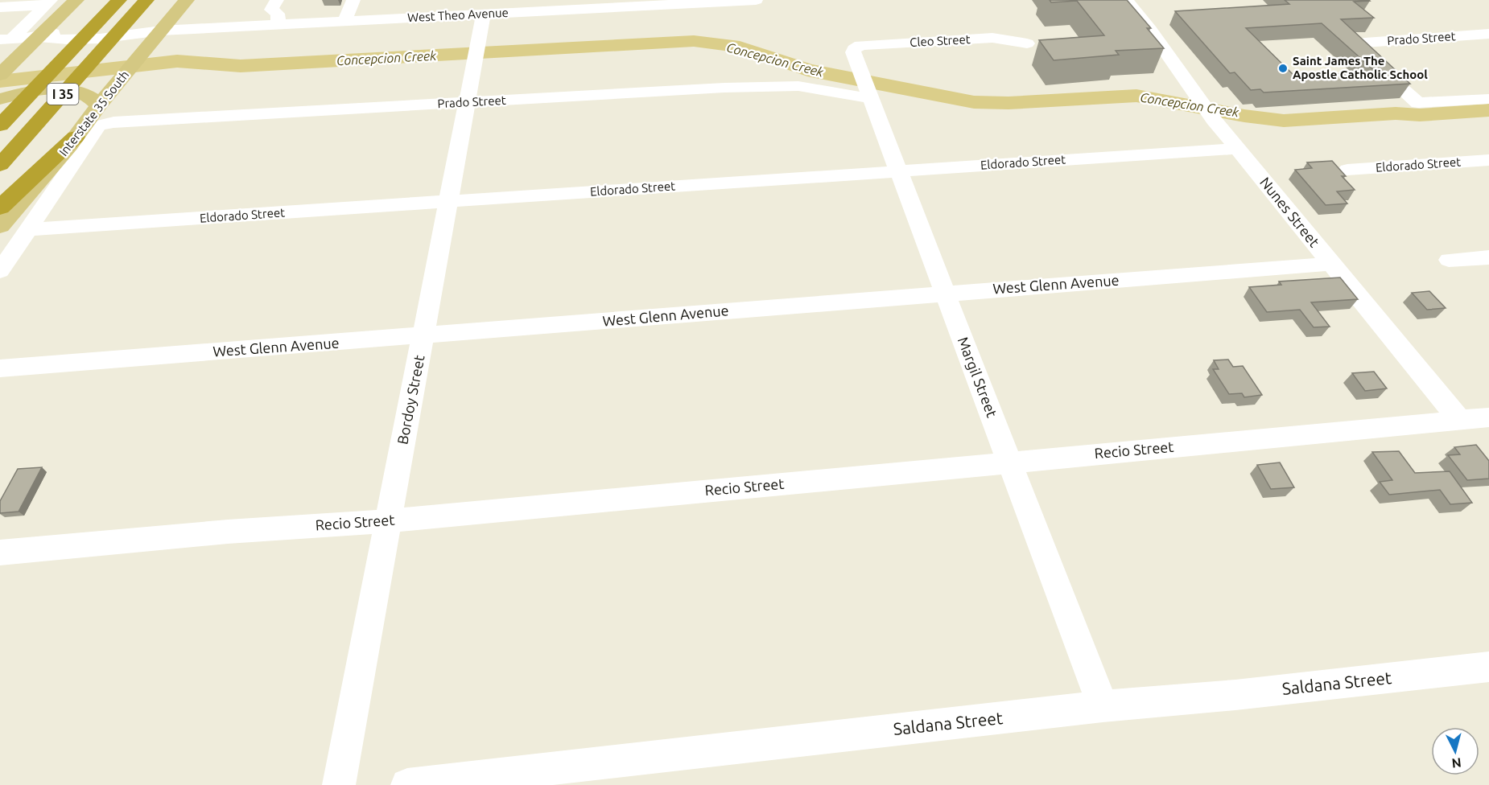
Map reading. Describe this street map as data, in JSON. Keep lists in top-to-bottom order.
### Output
{
  "streets": {
    "highway": ["I 35"],
    "main road": ["Interstate 35 South"],
    "street": [
      "West Theo Avenue",
      "Prado Street",
      "Cleo Street",
      "Eldorado Street",
      "Nunes Street",
      "West Glenn Avenue",
      "Margil Street",
      "Bordoy Street",
      "Recio Street",
      "Saldana Street"
    ]
  },
  "crossings": [
    ["West Theo Avenue", "Interstate 35 South"],
    ["West Theo Avenue", "Bordoy Street"],
    ["Prado Street", "Interstate 35 South"],
    ["Prado Street", "Margil Street"],
    ["Prado Street", "Bordoy Street"],
    ["Cleo Street", "Margil Street"],
    ["Eldorado Street", "Nunes Street"],
    ["Eldorado Street", "Margil Street"],
    ["Eldorado Street", "Bordoy Street"],
    ["Nunes Street", "West Glenn Avenue"],
    ["Nunes Street", "Recio Street"],
    ["West Glenn Avenue", "Margil Street"],
    ["West Glenn Avenue", "Bordoy Street"],
    ["Margil Street", "Recio Street"],
    ["Margil Street", "Saldana Street"],
    ["Bordoy Street", "Recio Street"]
  ],
  "water": ["Concepcion Creek"],
  "places": ["Saint James The Apostle Catholic School"],
  "north": "bottom"
}
